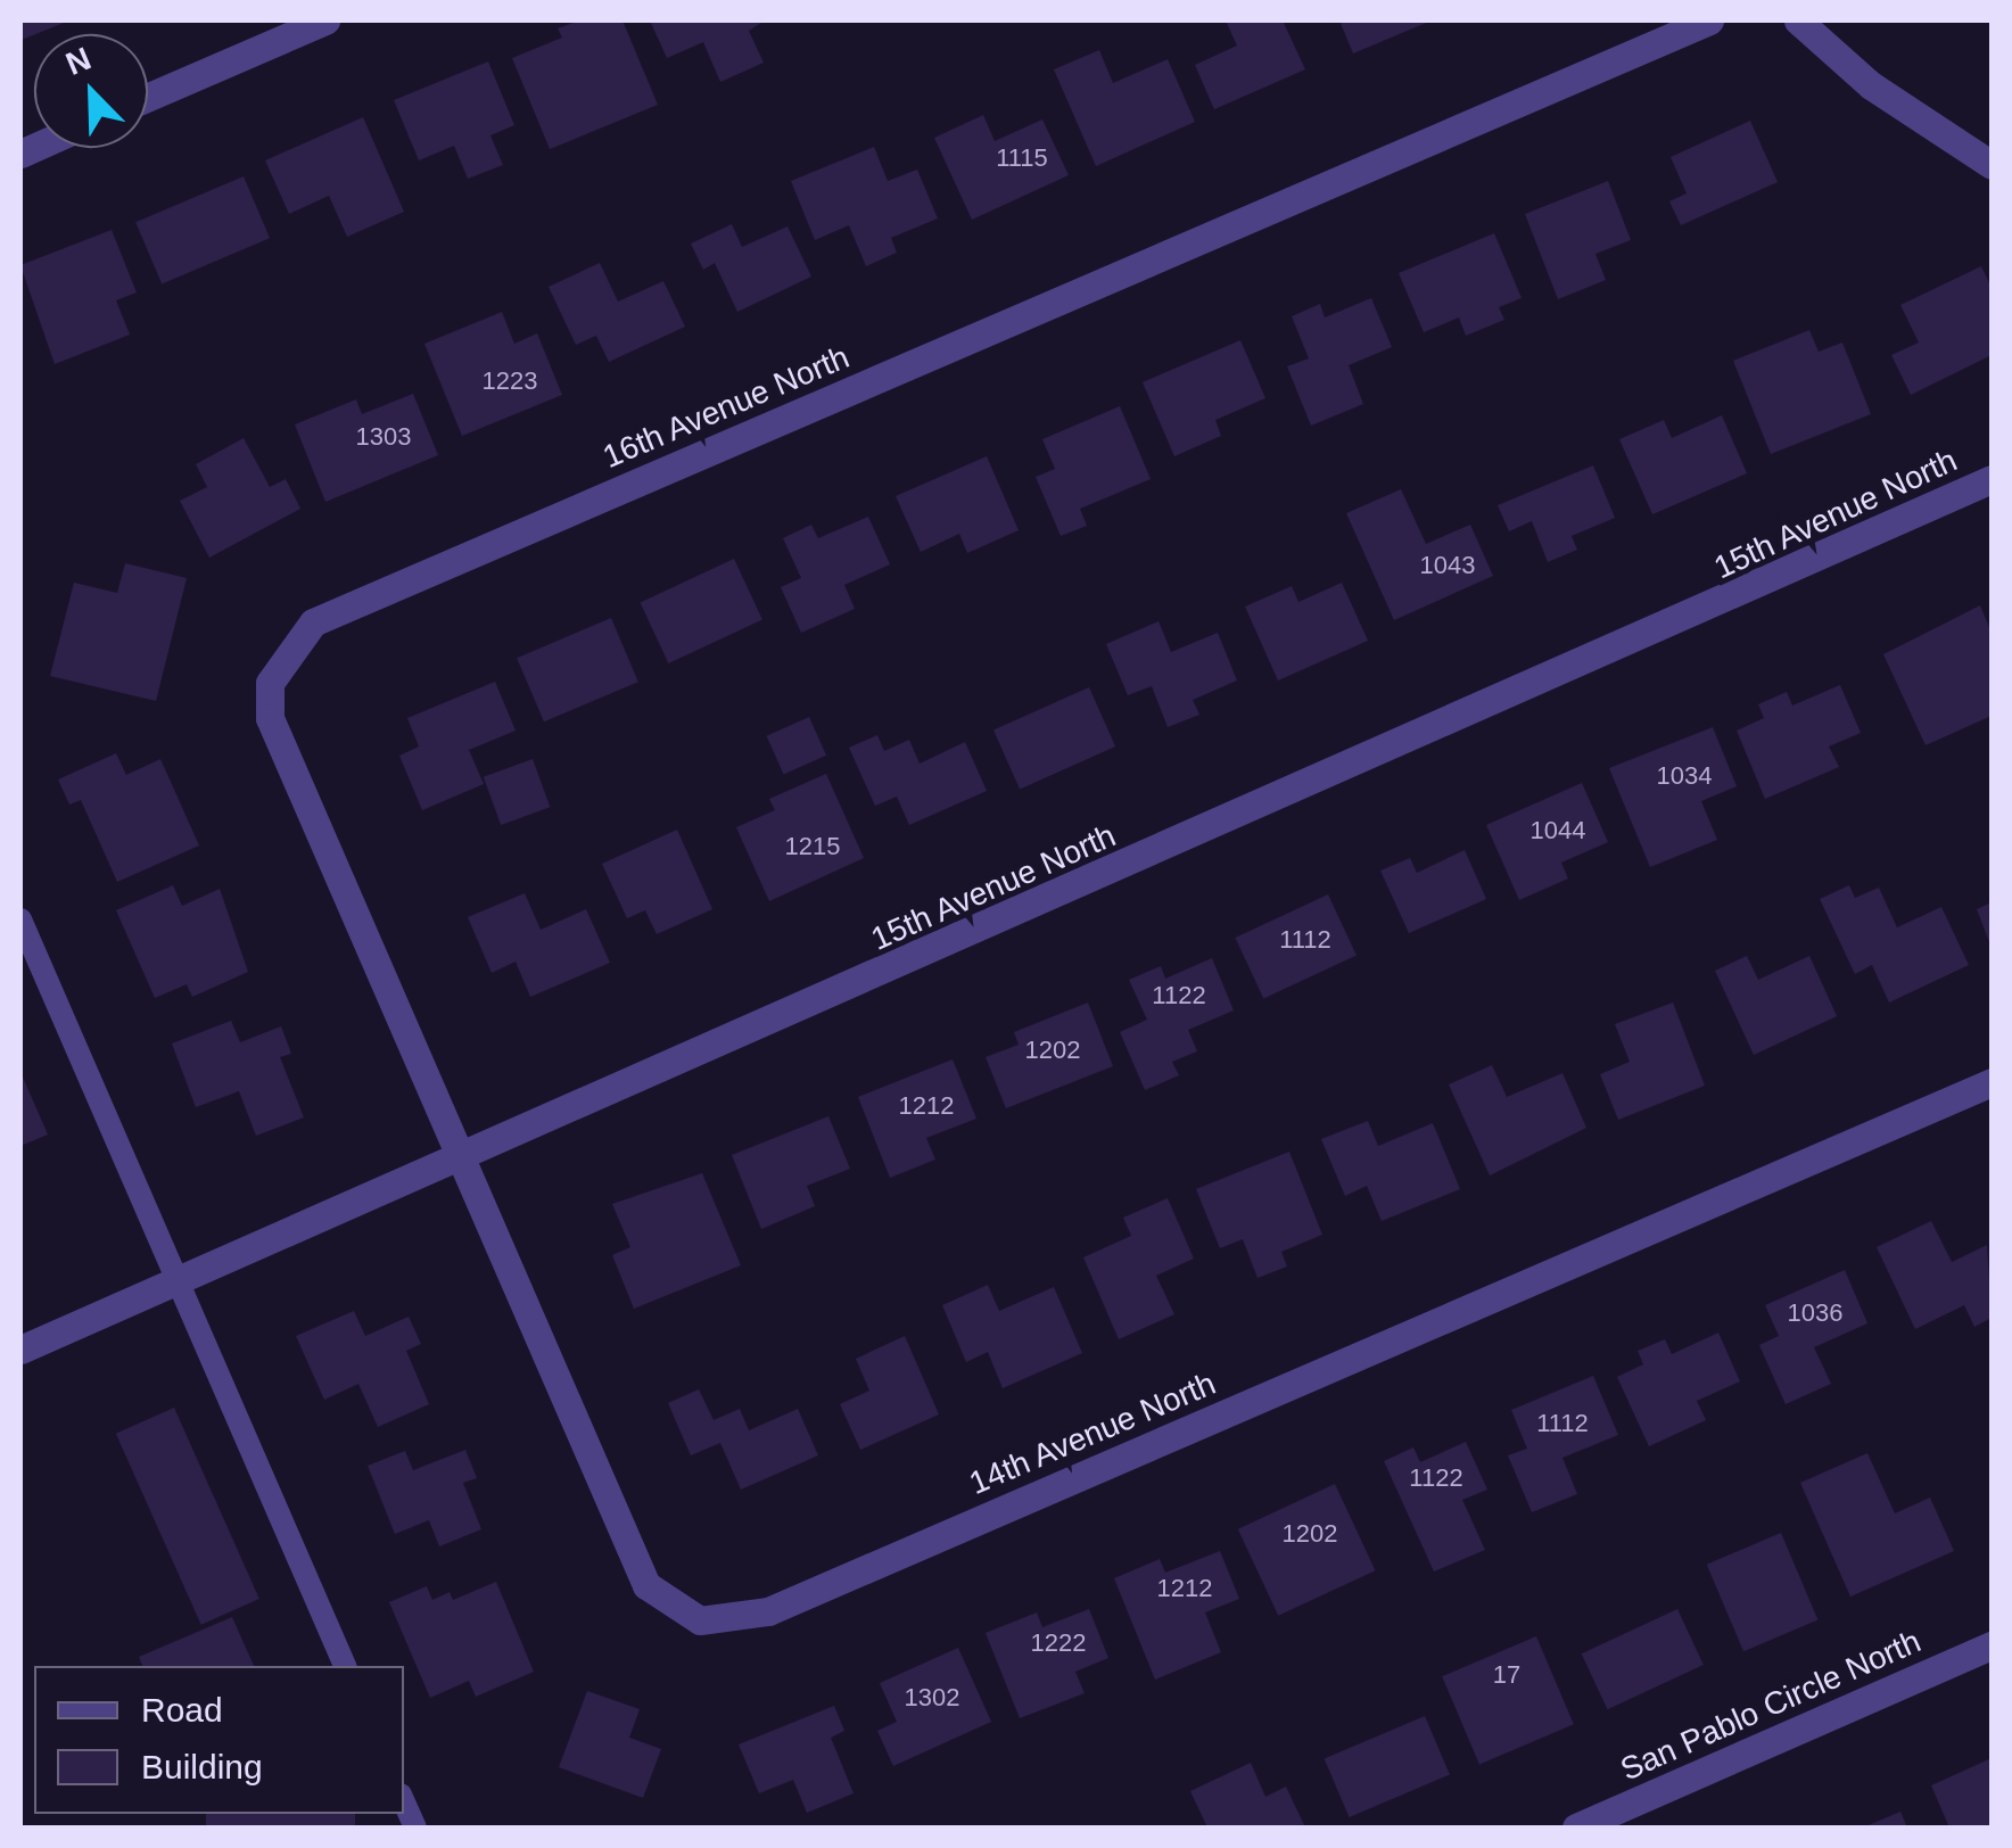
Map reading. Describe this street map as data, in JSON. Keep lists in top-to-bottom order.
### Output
{
  "streets": {
    "street": [
      "16th Avenue North",
      "15th Avenue North",
      "14th Avenue North",
      "San Pablo Circle North"
    ]
  },
  "crossings": [
    ["16th Avenue North", "15th Avenue North"],
    ["16th Avenue North", "14th Avenue North"],
    ["15th Avenue North", "14th Avenue North"]
  ],
  "house_numbers": [
    "1115",
    "1223",
    "1303",
    "1043",
    "1034",
    "1044",
    "1215",
    "1112",
    "1122",
    "1202",
    "1212",
    "1036",
    "1112",
    "1122",
    "1202",
    "1212",
    "1222",
    "17",
    "1302"
  ],
  "legend": ["Road", "Building"],
  "north": "top left"
}
